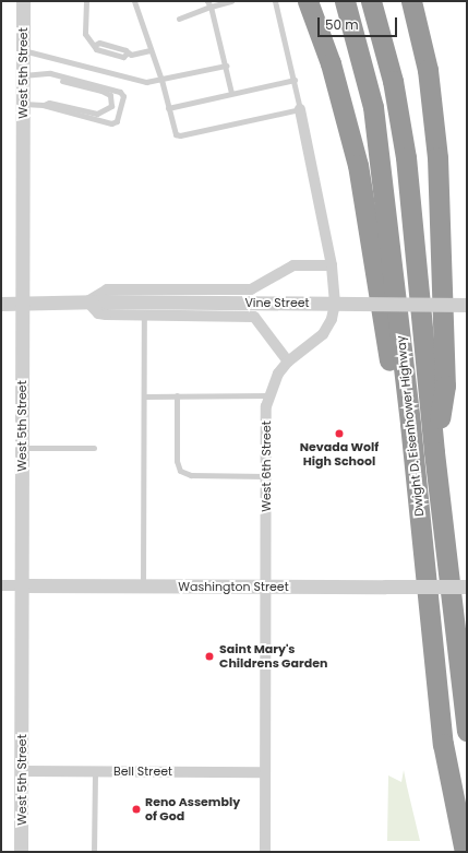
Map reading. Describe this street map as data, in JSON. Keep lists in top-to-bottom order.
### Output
{
  "streets": {
    "highway": ["Dwight D. Eisenhower Highway"],
    "street": [
      "West 5th Street",
      "Vine Street",
      "West 6th Street",
      "Washington Street",
      "Bell Street"
    ]
  },
  "crossings": [
    ["West 5th Street", "Vine Street"],
    ["West 5th Street", "Washington Street"],
    ["West 5th Street", "Bell Street"],
    ["Vine Street", "West 6th Street"],
    ["West 6th Street", "Washington Street"],
    ["West 6th Street", "Bell Street"]
  ],
  "places": ["Nevada Wolf High School", "Saint Mary's Childrens Garden", "Reno Assembly of God"],
  "scale_bar": "50 m"
}
